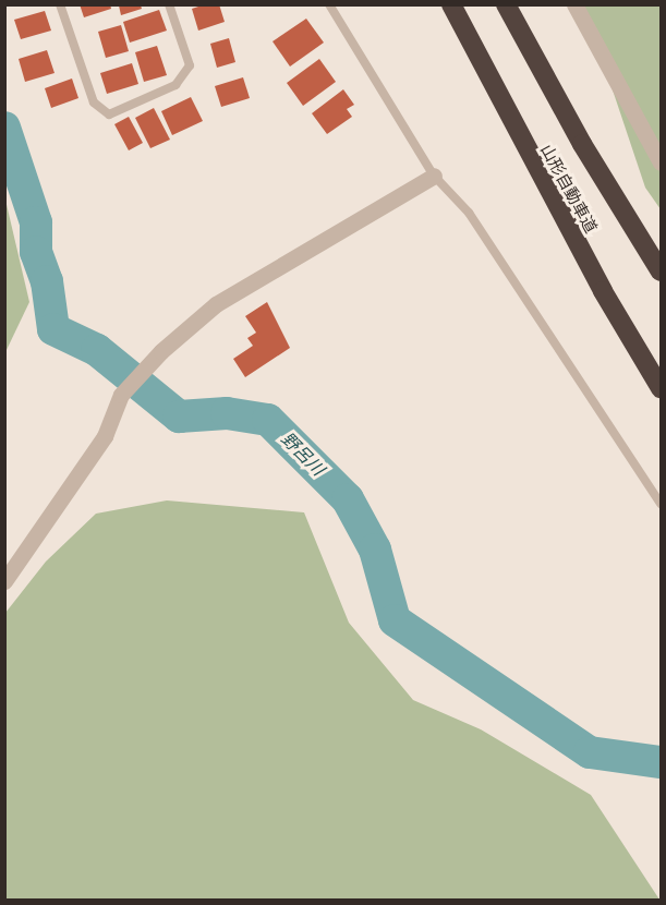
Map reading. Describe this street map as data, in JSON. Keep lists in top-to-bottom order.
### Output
{
  "streets": {
    "highway": ["山形自動車道"]
  },
  "water": ["野呂川"]
}
